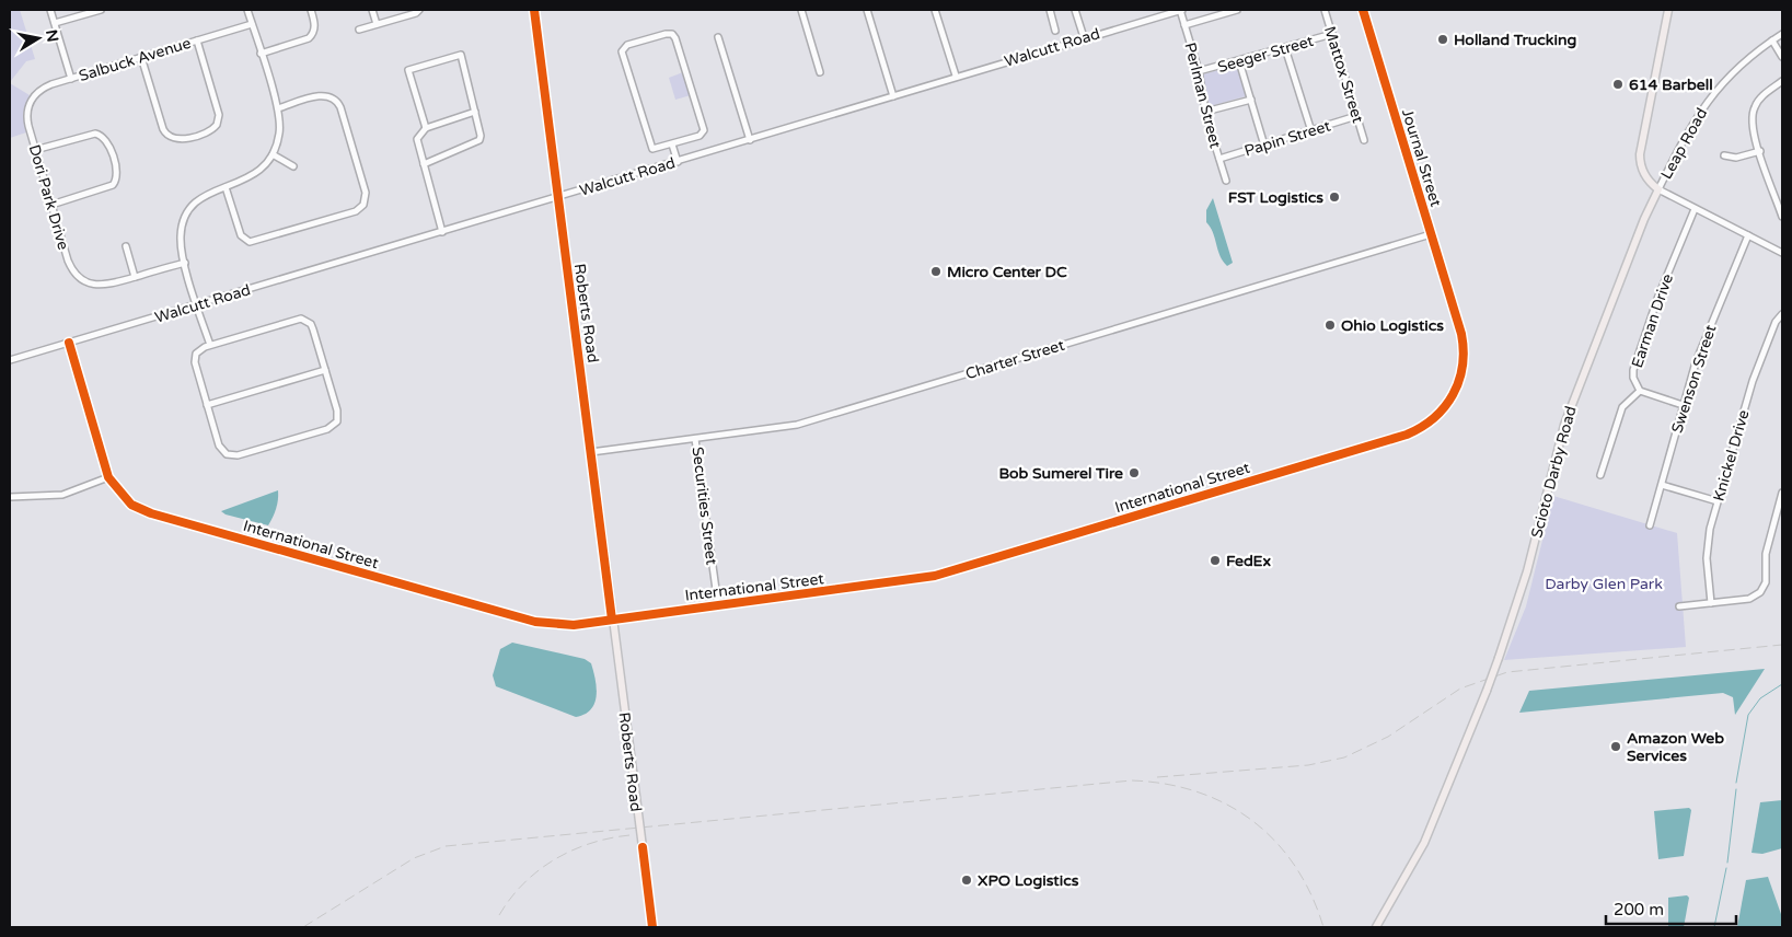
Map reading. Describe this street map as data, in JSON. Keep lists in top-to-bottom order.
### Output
{
  "streets": {
    "main road": ["Roberts Road", "Scioto Darby Road"],
    "street": [
      "Walcutt Road",
      "Seeger Street",
      "Salbuck Avenue",
      "Mattox Street",
      "Perlman Street",
      "Papin Street",
      "Leap Road",
      "Journal Street",
      "Dori Park Drive",
      "Earman Drive",
      "Charter Street",
      "Swenson Street",
      "Knickel Drive",
      "International Street",
      "Securities Street"
    ]
  },
  "crossings": [
    ["Walcutt Road", "Perlman Street"],
    ["Walcutt Road", "Roberts Road"],
    ["Walcutt Road", "International Street"],
    ["Seeger Street", "Mattox Street"],
    ["Seeger Street", "Perlman Street"],
    ["Salbuck Avenue", "Dori Park Drive"],
    ["Mattox Street", "Papin Street"],
    ["Perlman Street", "Papin Street"],
    ["Leap Road", "Scioto Darby Road"],
    ["Journal Street", "Charter Street"],
    ["Journal Street", "International Street"],
    ["Roberts Road", "Charter Street"],
    ["Roberts Road", "International Street"],
    ["Earman Drive", "Swenson Street"],
    ["Charter Street", "Securities Street"],
    ["International Street", "Securities Street"]
  ],
  "parks": ["Darby Glen Park"],
  "places": [
    "Holland Trucking",
    "614 Barbell",
    "FST Logistics",
    "Micro Center DC",
    "Ohio Logistics",
    "Bob Sumerel Tire",
    "FedEx",
    "Amazon Web Services",
    "XPO Logistics"
  ],
  "scale_bar": "200 m",
  "north": "right"
}
